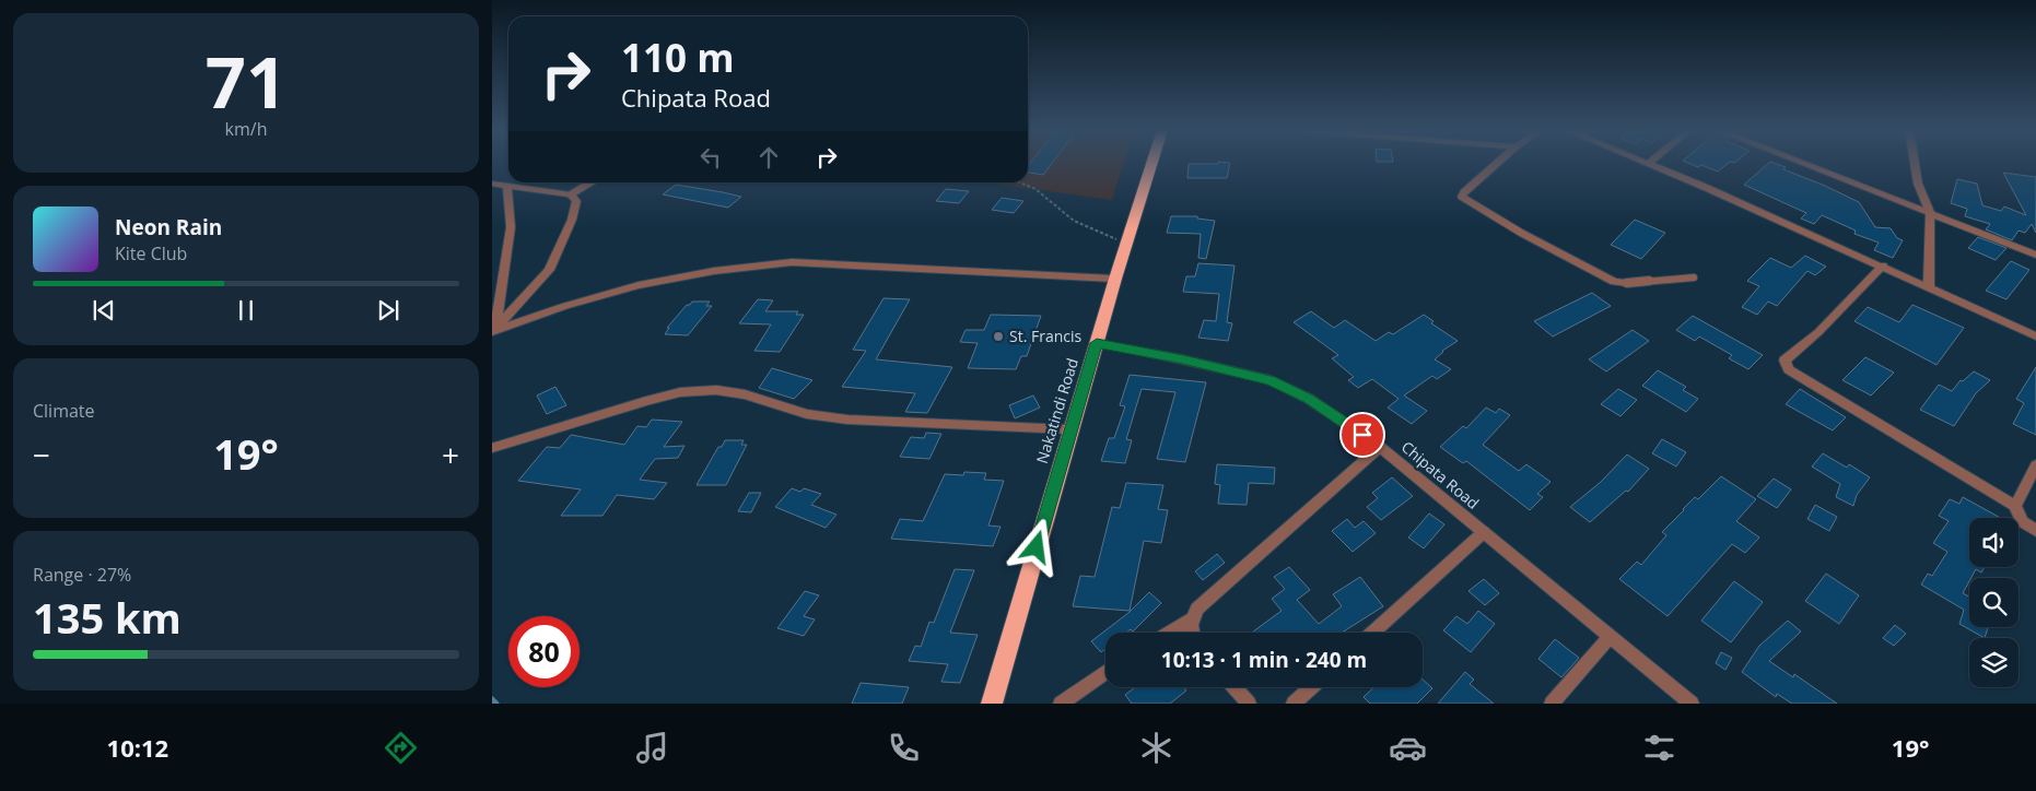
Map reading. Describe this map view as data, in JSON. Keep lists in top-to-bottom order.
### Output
{
  "streets": {
    "highway": ["Nakatindi Road"],
    "street": ["Chipata Road"]
  },
  "crossings": [
    ["Nakatindi Road", "Chipata Road"]
  ],
  "places": ["St. Francis"],
  "page": {
    "tile": [
      ["71", "km/h"],
      "Climate",
      ["Range · 27%", "135 km"]
    ],
    "turn": ["110 m", "Chipata Road"],
    "song": ["Neon Rain", "Kite Club"],
    "heat": ["−", "19°", "+"],
    "limit": "80",
    "trip": "10:13 · 1 min · 240 m",
    "tabs": ["10:12", "19°"]
  }
}
